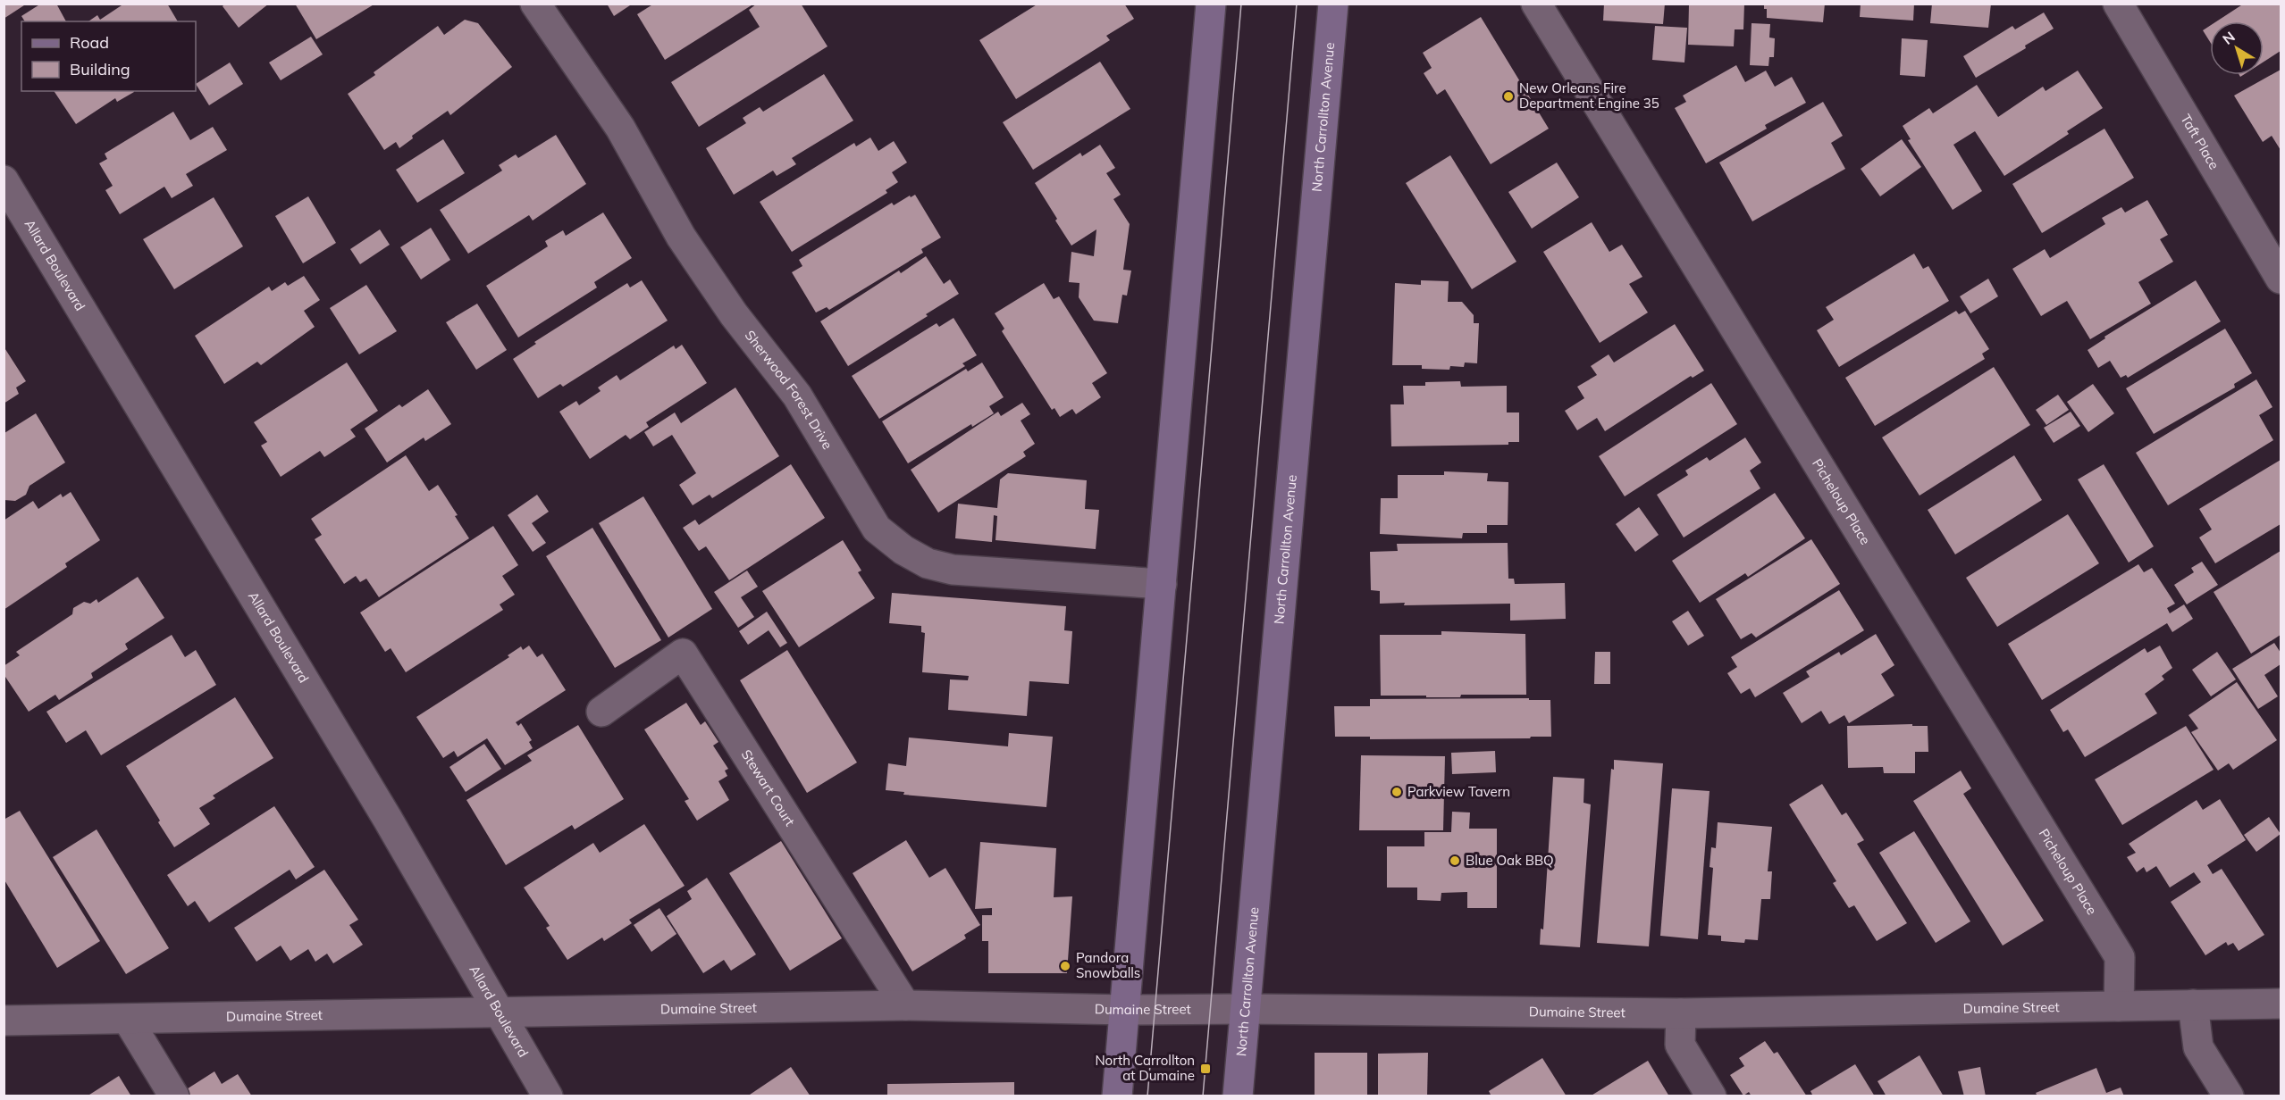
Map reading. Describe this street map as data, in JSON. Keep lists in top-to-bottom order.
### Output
{
  "streets": {
    "main road": ["North Carrollton Avenue"],
    "street": [
      "Taft Place",
      "Allard Boulevard",
      "Sherwood Forest Drive",
      "Picheloup Place",
      "Stewart Court",
      "Dumaine Street"
    ]
  },
  "crossings": [
    ["North Carrollton Avenue", "Dumaine Street"],
    ["Allard Boulevard", "Dumaine Street"],
    ["Picheloup Place", "Dumaine Street"],
    ["Stewart Court", "Dumaine Street"]
  ],
  "places": {
    "other": [
      "New Orleans Fire Department Engine 35",
      "Parkview Tavern",
      "Blue Oak BBQ",
      "Pandora Snowballs"
    ],
    "transit": ["North Carrollton at Dumaine"]
  },
  "legend": ["Road", "Building"],
  "north": "top left"
}
